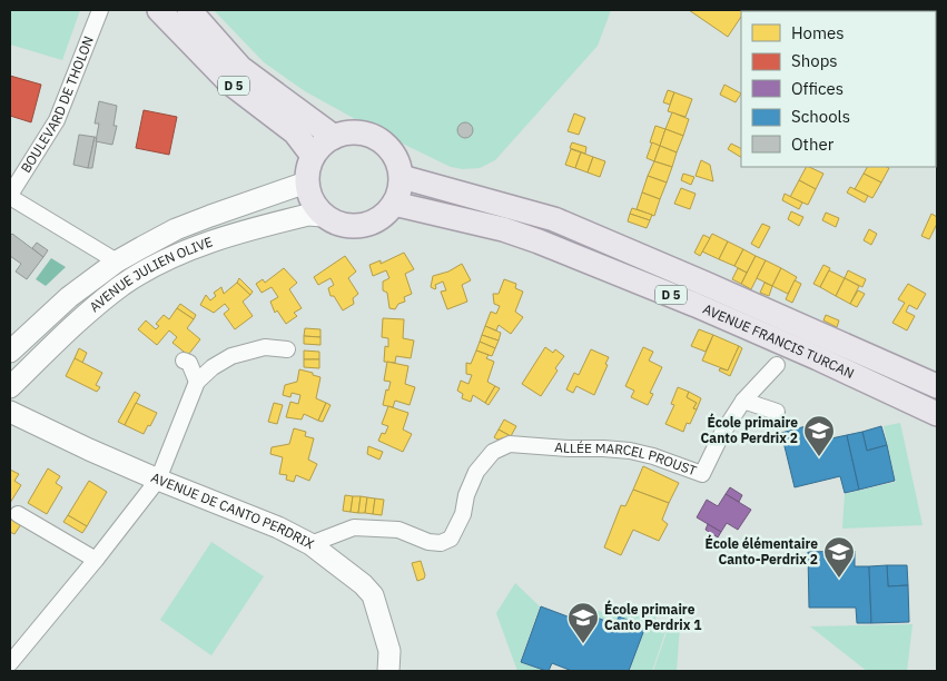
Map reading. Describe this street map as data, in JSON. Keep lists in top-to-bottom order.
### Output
{
  "streets": {
    "main road": [
      "D 5",
      "AVENUE JULIEN OLIVE",
      "AVENUE FRANCIS TURCAN",
      "AVENUE DE CANTO PERDRIX"
    ],
    "street": ["BOULEVARD DE THOLON", "ALLÉE MARCEL PROUST"]
  },
  "crossings": [
    ["D 5", "AVENUE JULIEN OLIVE"],
    ["D 5", "AVENUE FRANCIS TURCAN"],
    ["BOULEVARD DE THOLON", "AVENUE JULIEN OLIVE"],
    ["AVENUE JULIEN OLIVE", "AVENUE FRANCIS TURCAN"],
    ["ALLÉE MARCEL PROUST", "AVENUE DE CANTO PERDRIX"]
  ],
  "places": {
    "school or university": ["École primaire Canto Perdrix 2", "École élémentaire Canto-Perdrix 2", "École primaire Canto Perdrix 1"]
  },
  "legend": [
    "Homes",
    "Shops",
    "Offices",
    "Schools",
    "Other"
  ]
}
